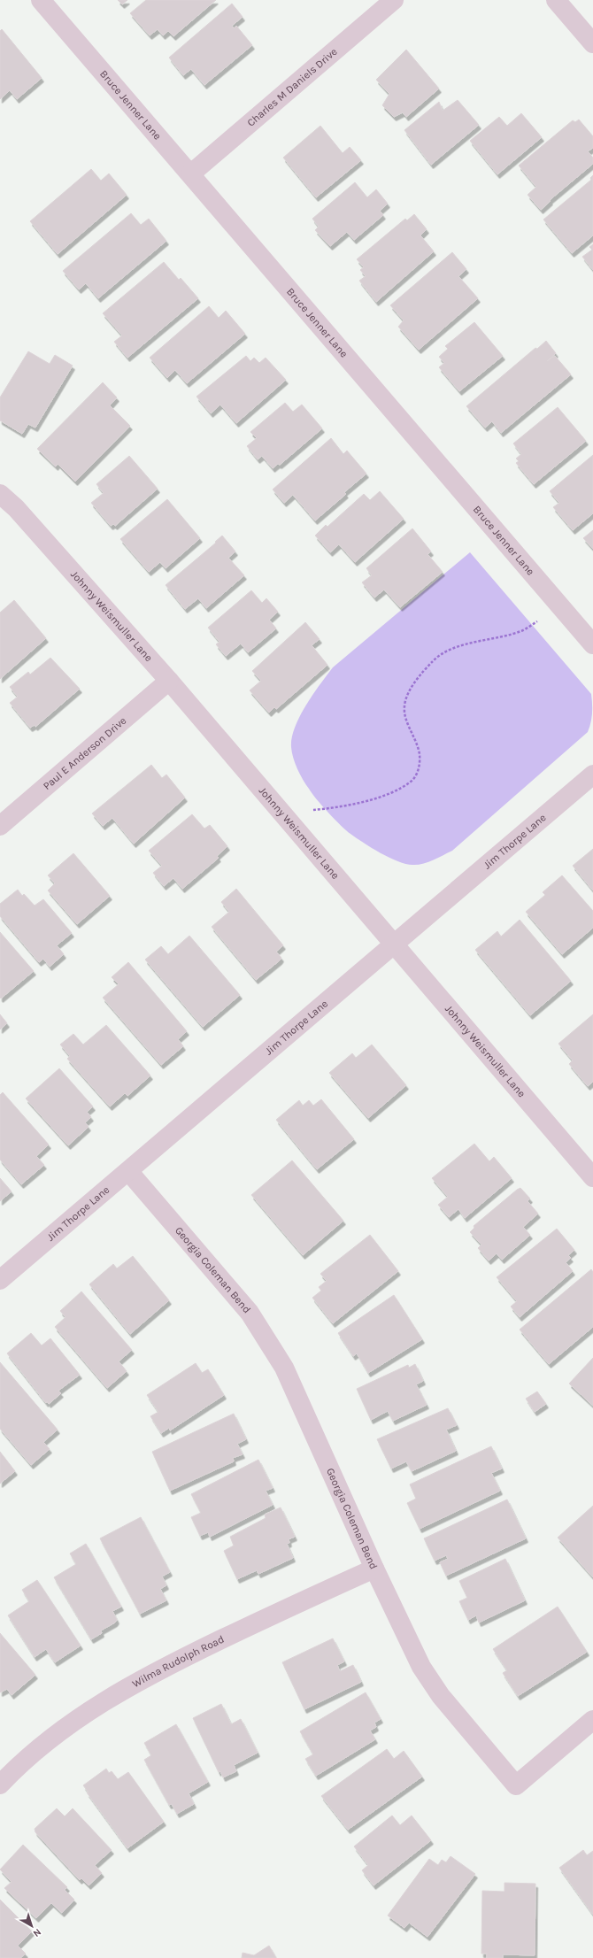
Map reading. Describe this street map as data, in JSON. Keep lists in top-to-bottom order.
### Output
{
  "streets": {
    "street": [
      "Charles M Daniels Drive",
      "Bruce Jenner Lane",
      "Johnny Weismuller Lane",
      "Paul E Anderson Drive",
      "Jim Thorpe Lane",
      "Georgia Coleman Bend",
      "Wilma Rudolph Road"
    ]
  },
  "crossings": [
    ["Charles M Daniels Drive", "Bruce Jenner Lane"],
    ["Johnny Weismuller Lane", "Paul E Anderson Drive"],
    ["Johnny Weismuller Lane", "Jim Thorpe Lane"],
    ["Jim Thorpe Lane", "Georgia Coleman Bend"],
    ["Georgia Coleman Bend", "Wilma Rudolph Road"]
  ],
  "north": "bottom right"
}
